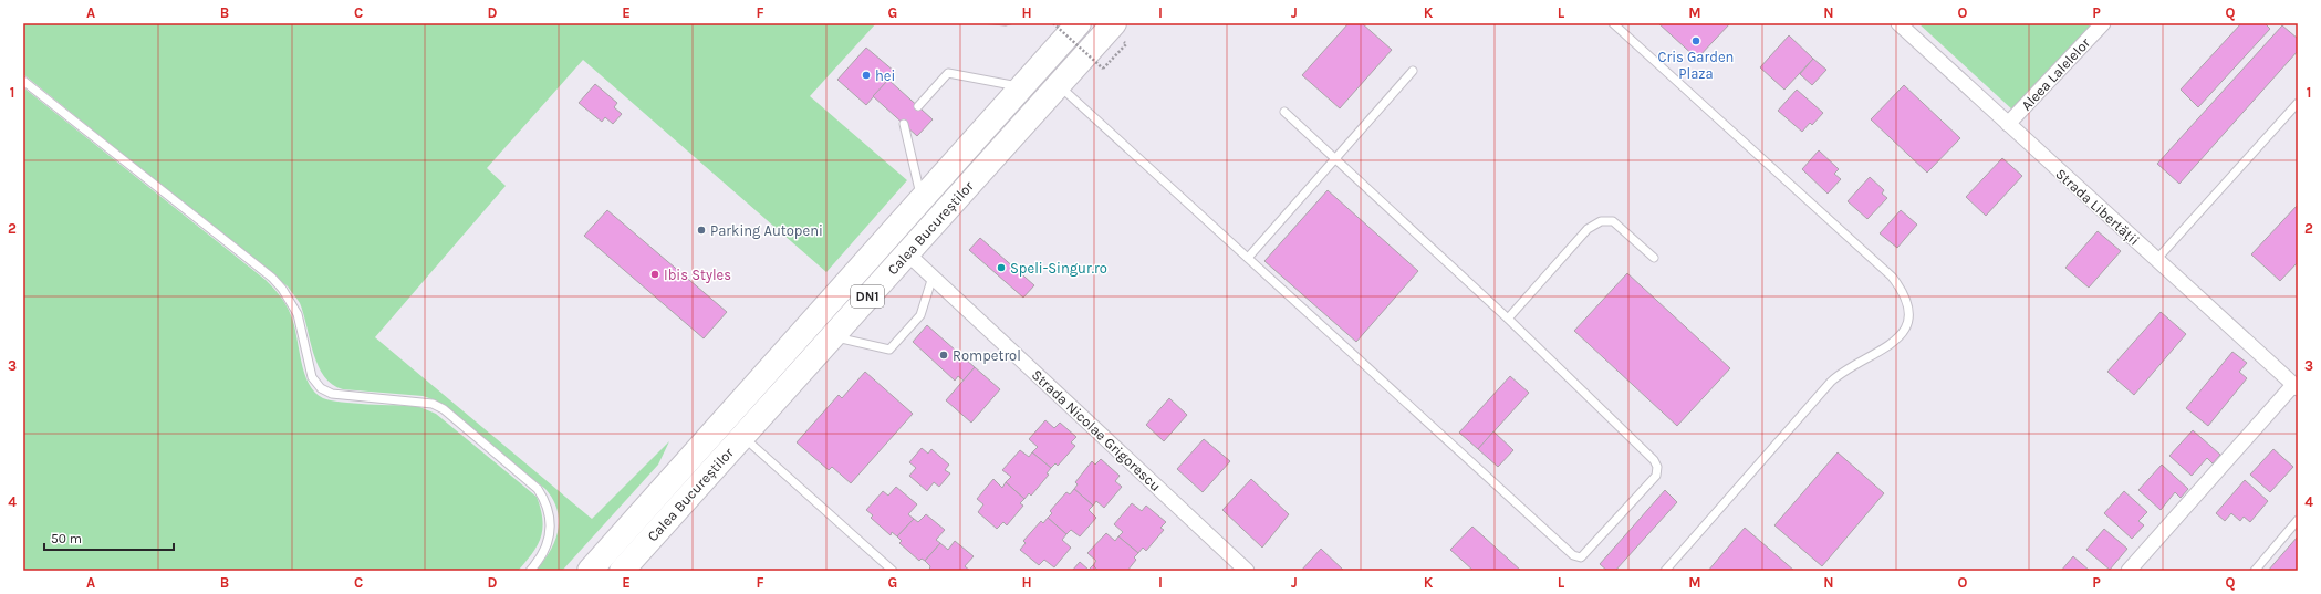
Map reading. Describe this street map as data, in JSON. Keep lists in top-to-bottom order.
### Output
{
  "streets": {
    "highway": ["Calea Bucureștilor", "DN1"],
    "street": ["Aleea Lalelelor", "Strada Libertății", "Strada Nicolae Grigorescu"]
  },
  "crossings": [
    ["Aleea Lalelelor", "Strada Libertății"],
    ["Calea Bucureștilor", "Strada Nicolae Grigorescu"]
  ],
  "places": [
    "Cris Garden Plaza",
    "hei",
    "Parking Autopeni",
    "Speli-Singur.ro",
    "Ibis Styles",
    "Rompetrol"
  ],
  "scale_bar": "50 m",
  "grid": {
    "columns": [
      "A",
      "B",
      "C",
      "D",
      "E",
      "F",
      "G",
      "H",
      "I",
      "J",
      "K",
      "L",
      "M",
      "N",
      "O",
      "P",
      "Q"
    ],
    "rows": [
      "1",
      "2",
      "3",
      "4"
    ]
  }
}
